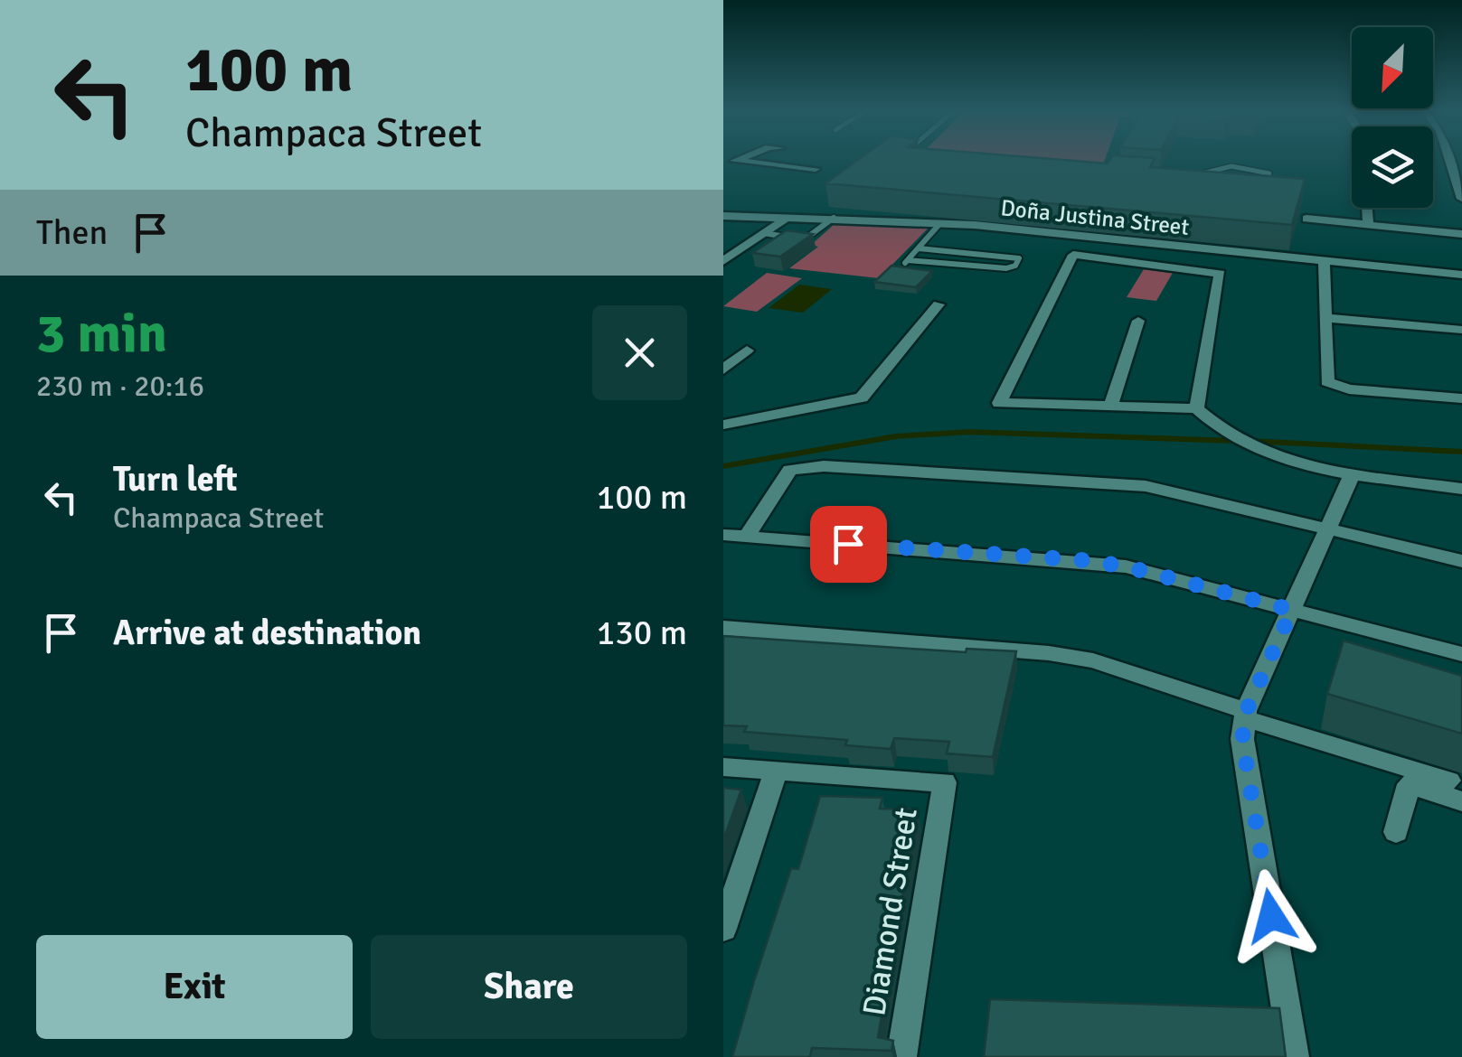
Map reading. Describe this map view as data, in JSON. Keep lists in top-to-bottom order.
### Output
{
  "streets": {
    "street": ["Doña Justina Street", "Diamond Street"]
  },
  "north": "bottom left",
  "page": {
    "turn": ["100 m", "Champaca Street"],
    "then": "Then",
    "heading": ["3 min", "230 m · 20:16"],
    "list": [
      {
        "name": "Turn left",
        "note": "Champaca Street",
        "value": "100 m"
      },
      {
        "name": "Arrive at destination",
        "value": "130 m"
      }
    ],
    "buttons": ["Exit", "Share"]
  }
}
